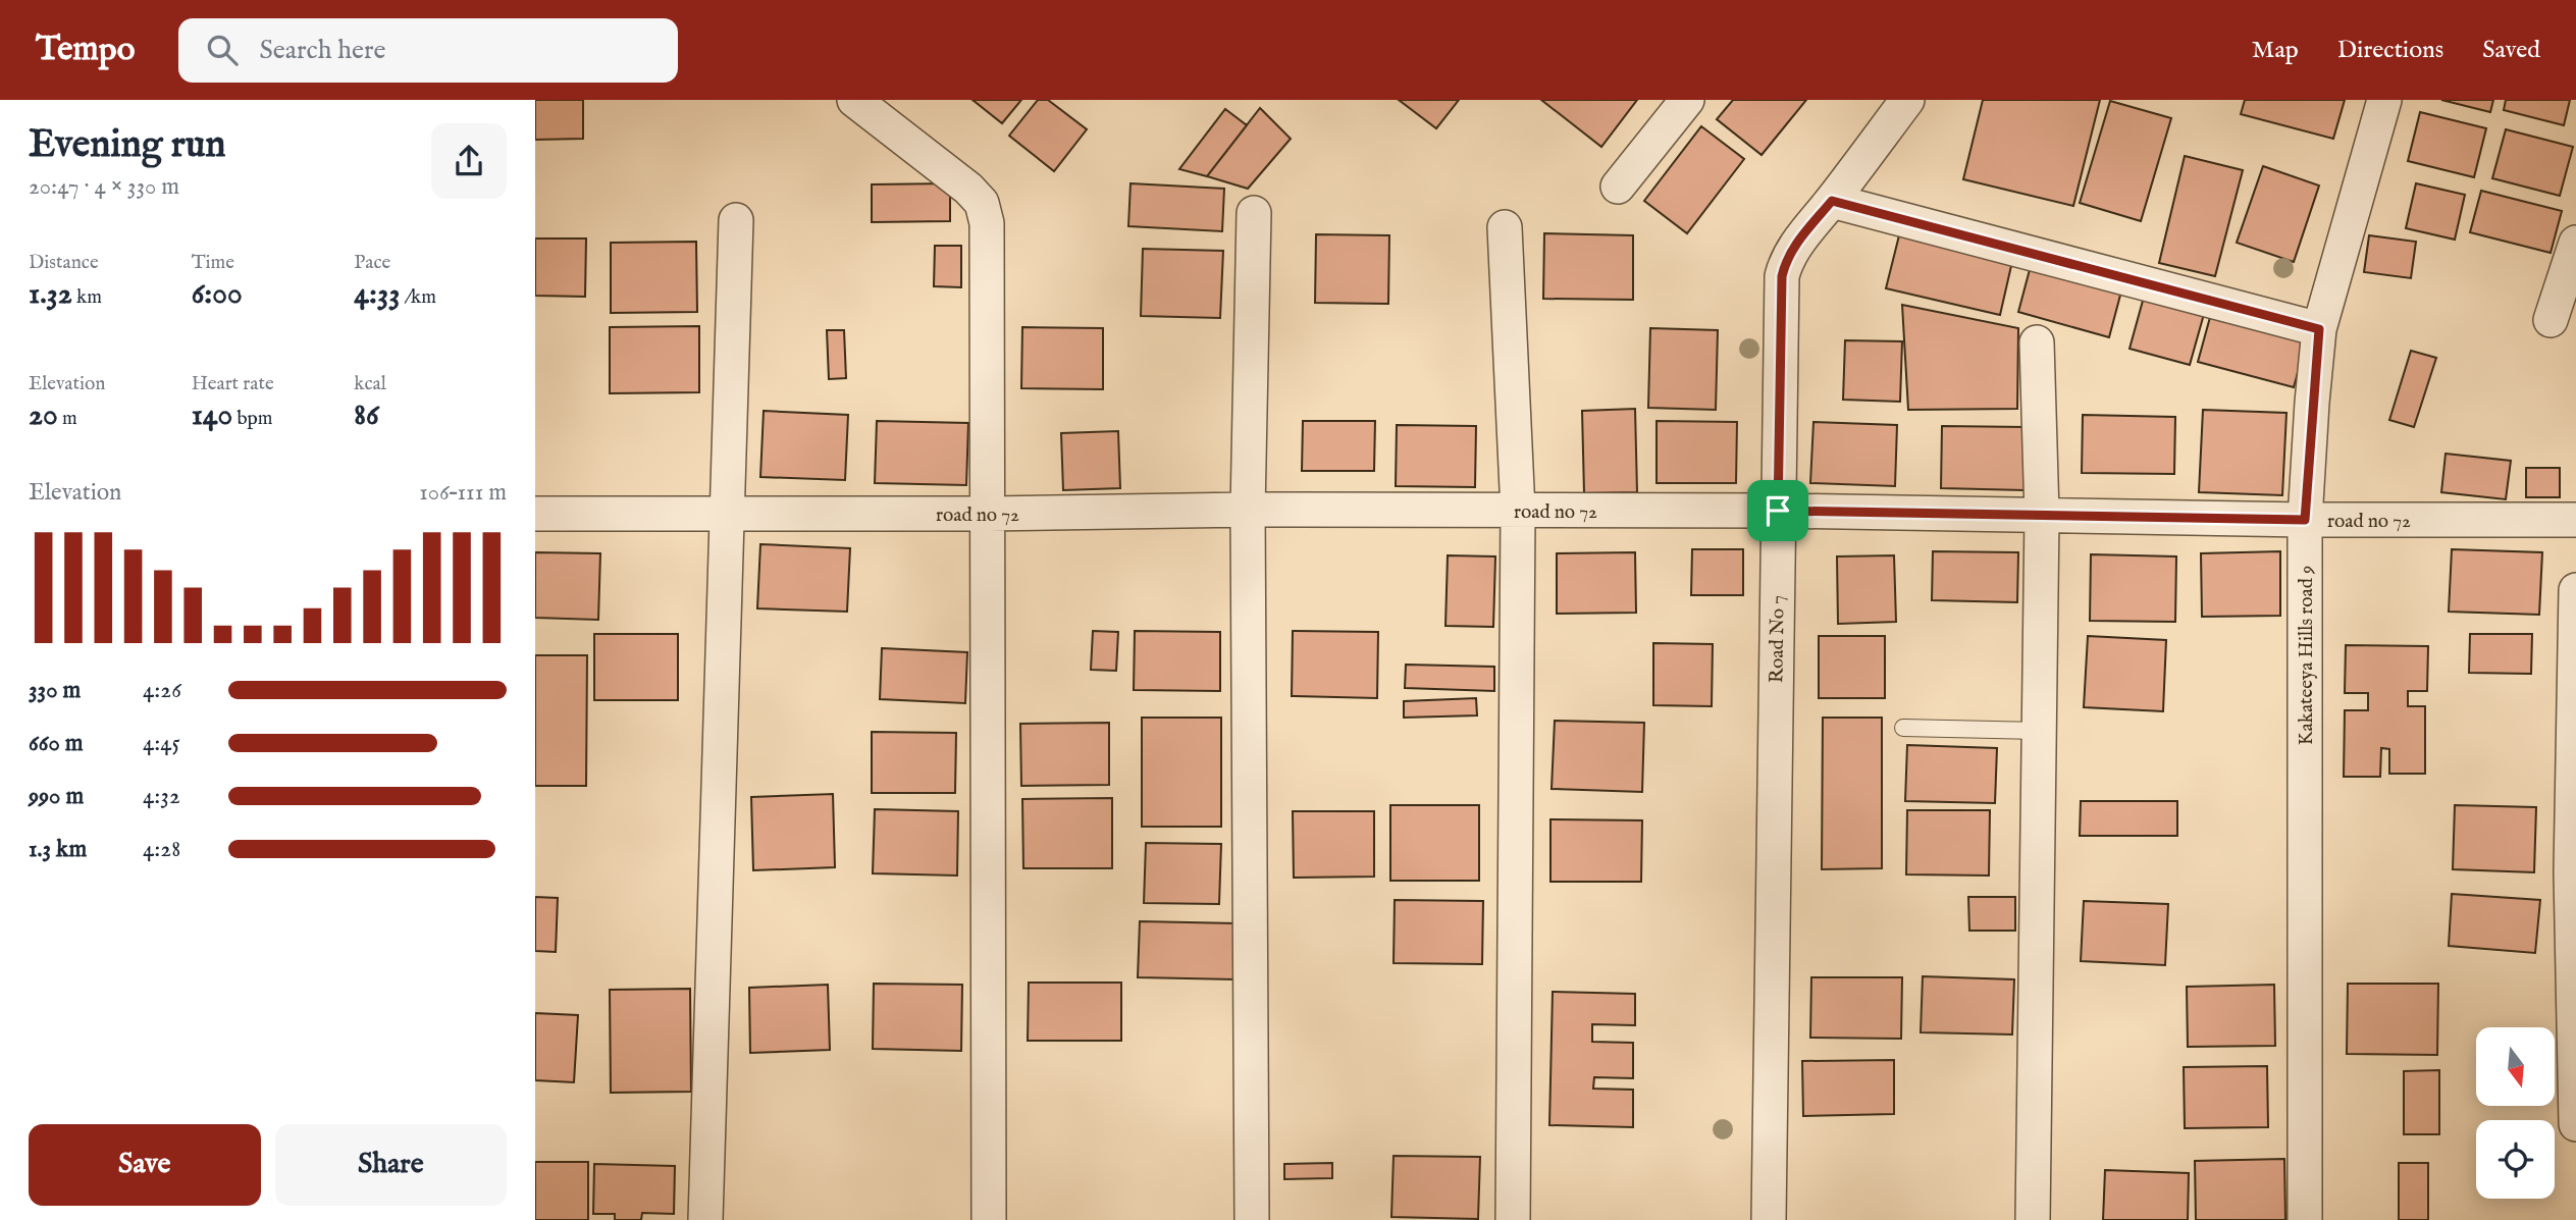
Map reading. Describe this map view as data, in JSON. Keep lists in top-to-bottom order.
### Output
{
  "streets": {
    "street": ["road no 72", "Road No 7", "Kakateeya Hills road 9"]
  },
  "crossings": [
    ["road no 72", "Road No 7"],
    ["road no 72", "Kakateeya Hills road 9"]
  ],
  "north": "bottom",
  "page": {
    "header": "Tempo",
    "search": "Search here",
    "nav": ["Map", "Directions", "Saved"],
    "heading": ["Evening run", "20:47 · 4 × 330 m"],
    "stats": [
      ["Distance", "1.32 km"],
      ["Time", "6:00"],
      ["Pace", "4:33 /km"],
      ["Elevation", "20 m"],
      ["Heart rate", "140 bpm"],
      ["kcal", "86"]
    ],
    "chart": ["Elevation", "106–111 m"],
    "list": [
      {
        "name": "330 m",
        "note": "4:26"
      },
      {
        "name": "660 m",
        "note": "4:45"
      },
      {
        "name": "990 m",
        "note": "4:32"
      },
      {
        "name": "1.3 km",
        "note": "4:28"
      }
    ],
    "buttons": ["Save", "Share"]
  }
}
